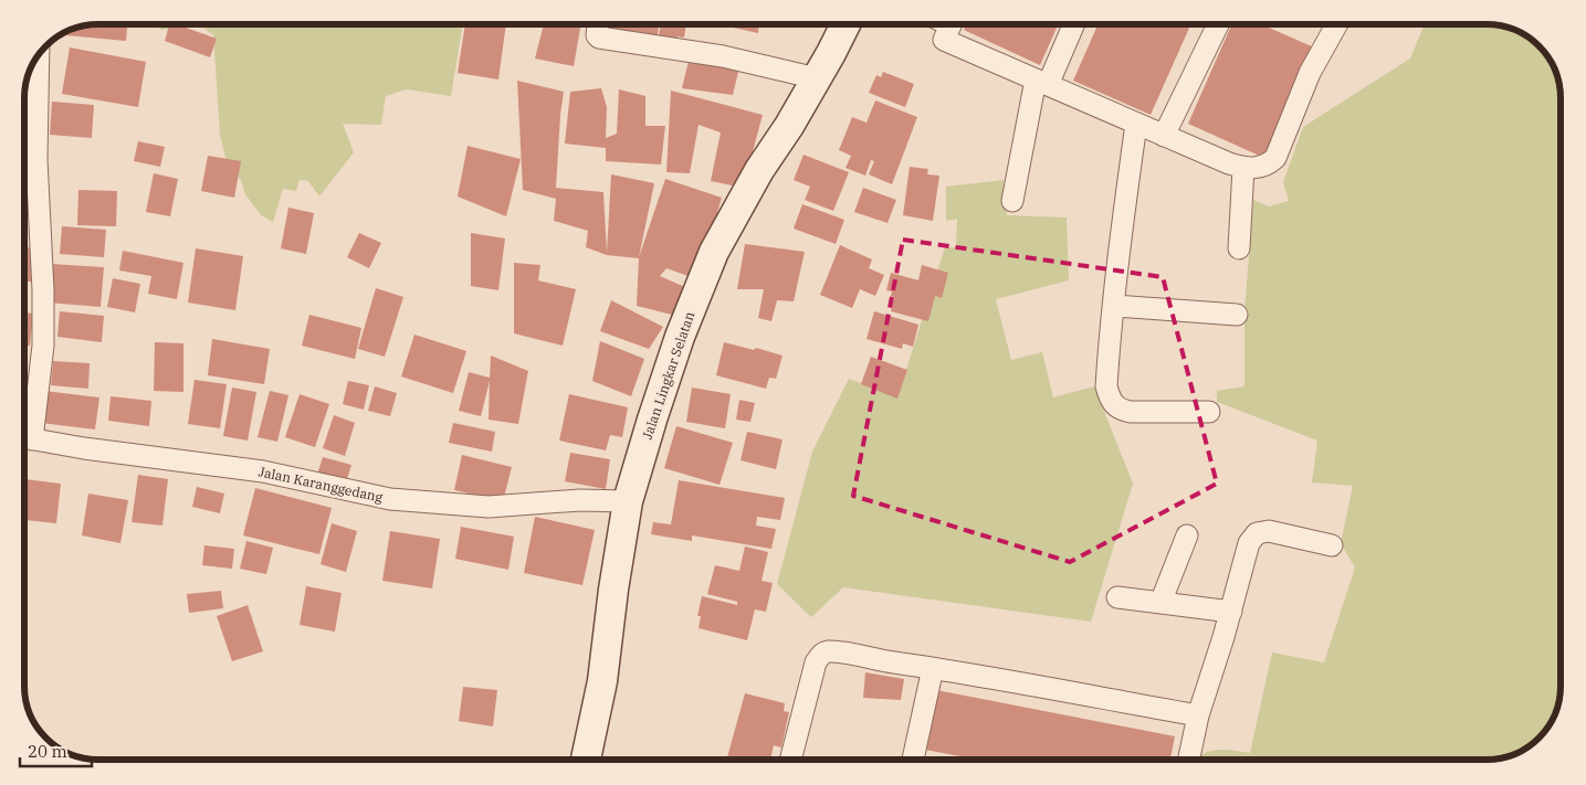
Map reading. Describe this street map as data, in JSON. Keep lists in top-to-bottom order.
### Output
{
  "streets": {
    "street": ["Jalan Lingkar Selatan", "Jalan Karanggedang"]
  },
  "crossings": [
    ["Jalan Lingkar Selatan", "Jalan Karanggedang"]
  ],
  "scale_bar": "20 m"
}
